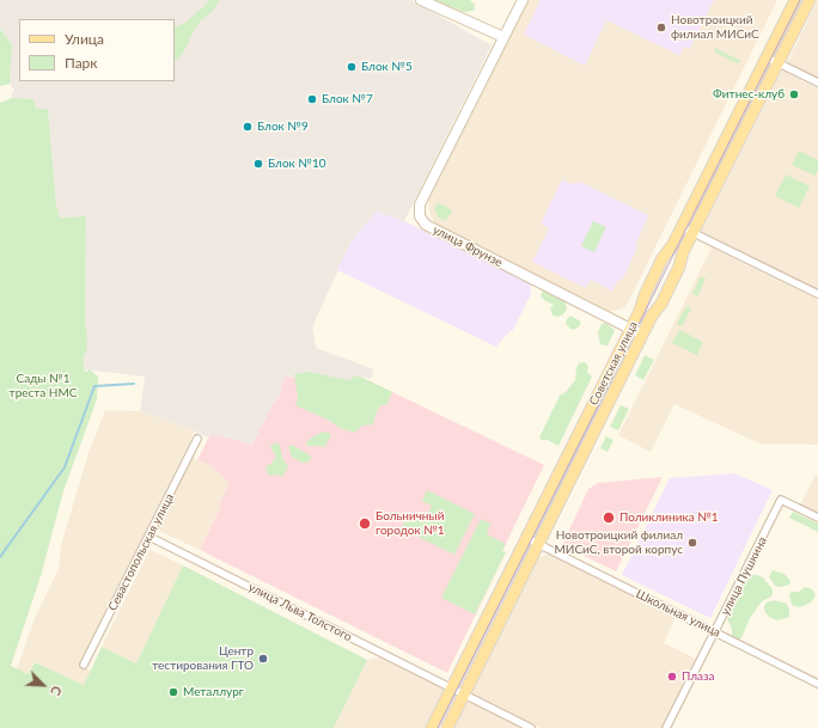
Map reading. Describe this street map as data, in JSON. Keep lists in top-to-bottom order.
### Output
{
  "streets": {
    "main road": ["Советская улица"],
    "street": [
      "улица Фрунзе",
      "Севастопольская улица",
      "улица Пушкина",
      "улица Льва Толстого",
      "Школьная улица"
    ]
  },
  "crossings": [
    ["улица Фрунзе", "Советская улица"],
    ["Советская улица", "улица Льва Толстого"],
    ["Советская улица", "Школьная улица"],
    ["Севастопольская улица", "улица Льва Толстого"],
    ["улица Пушкина", "Школьная улица"]
  ],
  "parks": ["Сады №1 треста НМС"],
  "places": [
    "Новотроицкий филиал МИСиС",
    "Блок №5",
    "Фитнес-клуб",
    "Блок №7",
    "Блок №9",
    "Блок №10",
    "Поликлиника №1",
    "Больничный городок №1",
    "Новотроицкий филиал МИСиС, второй корпус",
    "Центр тестирования ГТО",
    "Плаза",
    "Металлург"
  ],
  "legend": ["Улица", "Парк"],
  "north": "bottom right"
}
